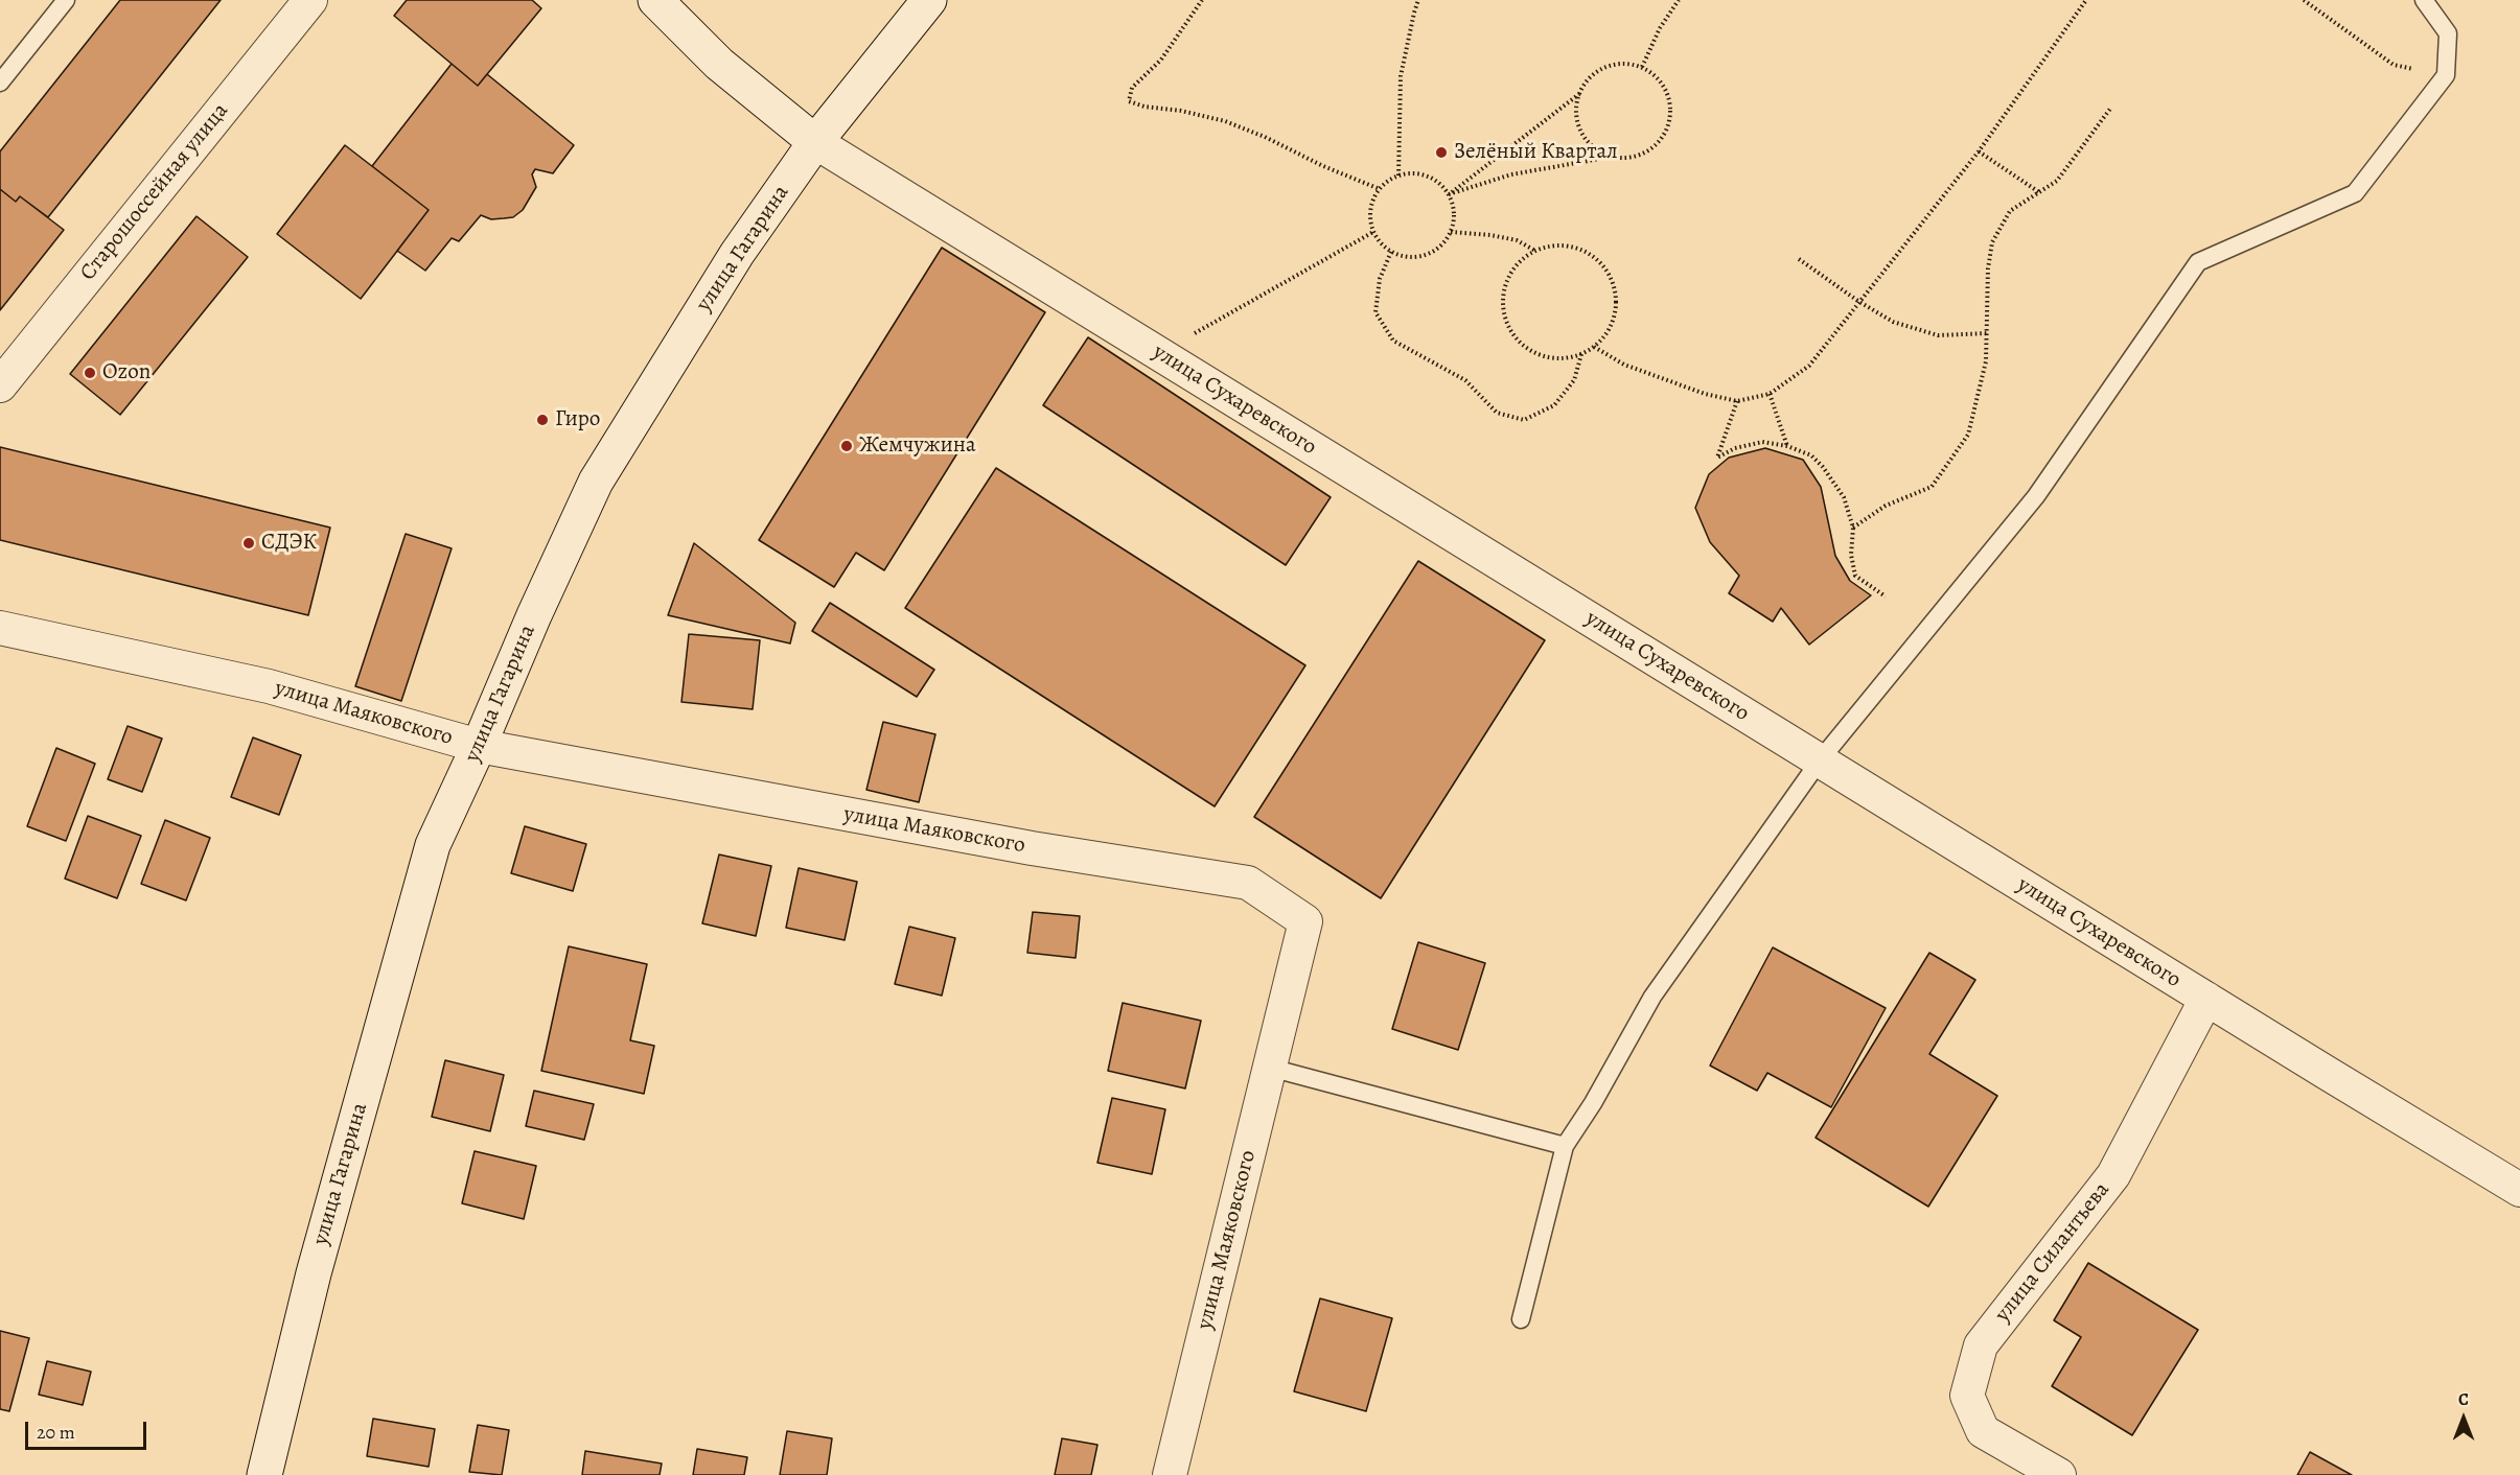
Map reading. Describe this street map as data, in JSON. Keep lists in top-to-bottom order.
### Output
{
  "streets": {
    "main road": ["улица Гагарина"],
    "street": [
      "Старошоссейная улица",
      "улица Сухаревского",
      "улица Маяковского",
      "улица Силантьева"
    ]
  },
  "crossings": [
    ["улица Гагарина", "улица Сухаревского"],
    ["улица Гагарина", "улица Маяковского"],
    ["улица Сухаревского", "улица Силантьева"]
  ],
  "places": [
    "Зелёный Квартал",
    "Ozon",
    "Гиро",
    "Жемчужина",
    "СДЭК"
  ],
  "scale_bar": "20 m",
  "north": "top"
}
